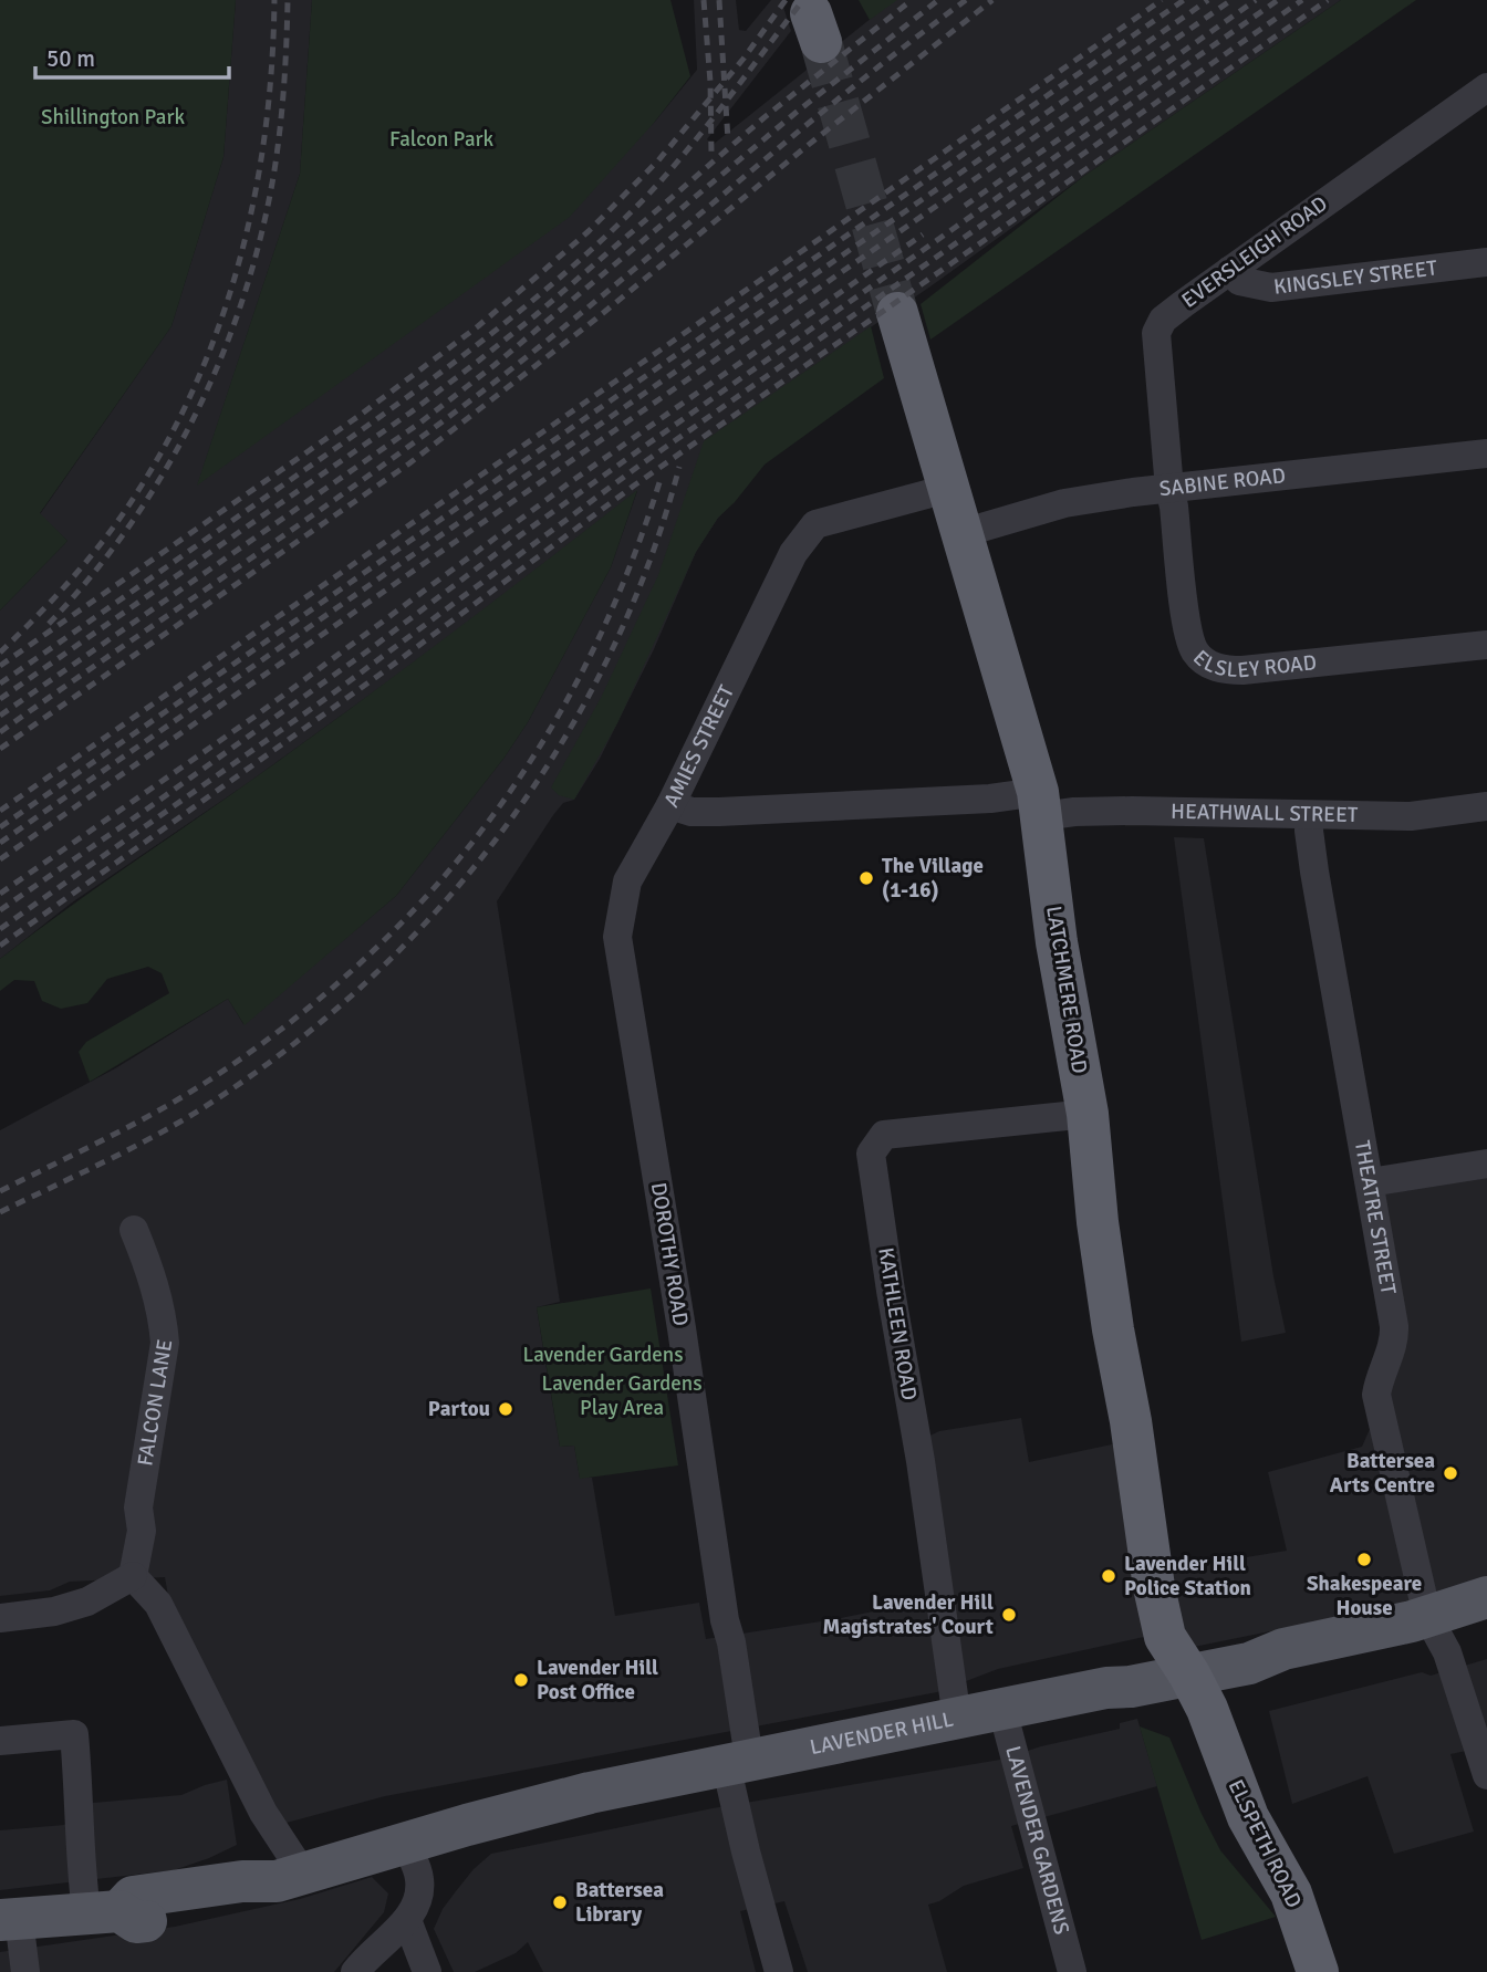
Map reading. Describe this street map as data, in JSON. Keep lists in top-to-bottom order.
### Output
{
  "streets": {
    "highway": ["LATCHMERE ROAD", "ELSPETH ROAD"],
    "main road": ["LAVENDER HILL"],
    "street": [
      "EVERSLEIGH ROAD",
      "KINGSLEY STREET",
      "SABINE ROAD",
      "ELSLEY ROAD",
      "AMIES STREET",
      "HEATHWALL STREET",
      "THEATRE STREET",
      "DOROTHY ROAD",
      "KATHLEEN ROAD",
      "FALCON LANE",
      "LAVENDER GARDENS"
    ]
  },
  "crossings": [
    ["EVERSLEIGH ROAD", "KINGSLEY STREET"],
    ["EVERSLEIGH ROAD", "SABINE ROAD"],
    ["EVERSLEIGH ROAD", "ELSLEY ROAD"],
    ["SABINE ROAD", "ELSLEY ROAD"],
    ["SABINE ROAD", "LATCHMERE ROAD"],
    ["AMIES STREET", "HEATHWALL STREET"],
    ["AMIES STREET", "LATCHMERE ROAD"],
    ["AMIES STREET", "DOROTHY ROAD"],
    ["HEATHWALL STREET", "LATCHMERE ROAD"],
    ["HEATHWALL STREET", "THEATRE STREET"],
    ["LATCHMERE ROAD", "KATHLEEN ROAD"],
    ["LATCHMERE ROAD", "LAVENDER HILL"],
    ["LATCHMERE ROAD", "ELSPETH ROAD"],
    ["THEATRE STREET", "LAVENDER HILL"],
    ["DOROTHY ROAD", "LAVENDER HILL"],
    ["KATHLEEN ROAD", "LAVENDER HILL"],
    ["LAVENDER HILL", "LAVENDER GARDENS"],
    ["LAVENDER HILL", "ELSPETH ROAD"]
  ],
  "parks": [
    "Shillington Park",
    "Falcon Park",
    "Lavender Gardens",
    "Lavender Gardens Play Area"
  ],
  "places": [
    "The Village (1-16)",
    "Partou",
    "Battersea Arts Centre",
    "Shakespeare House",
    "Lavender Hill Police Station",
    "Lavender Hill Magistrates' Court",
    "Lavender Hill Post Office",
    "Battersea Library"
  ],
  "scale_bar": "50 m"
}
